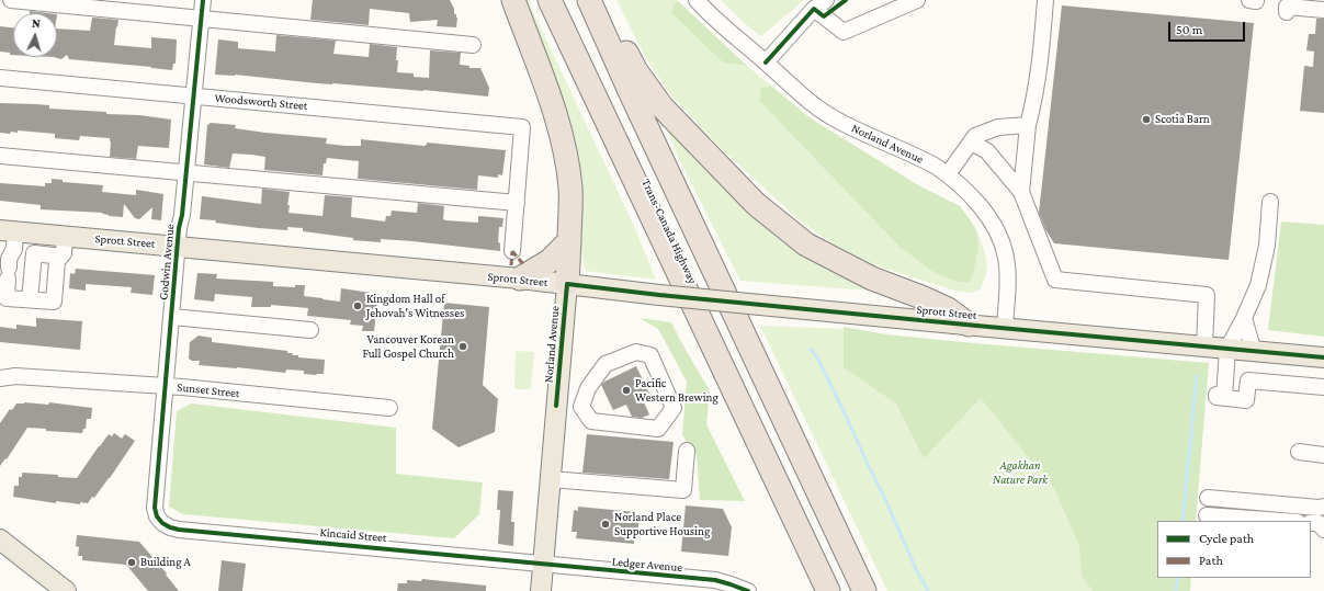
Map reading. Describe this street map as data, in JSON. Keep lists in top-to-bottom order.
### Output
{
  "streets": {
    "highway": ["Trans-Canada Highway"],
    "main road": ["Norland Avenue", "Sprott Street"],
    "street": [
      "Woodsworth Street",
      "Godwin Avenue",
      "Sunset Street",
      "Kincaid Street",
      "Ledger Avenue"
    ]
  },
  "crossings": [
    ["Woodsworth Street", "Godwin Avenue"],
    ["Norland Avenue", "Sprott Street"],
    ["Norland Avenue", "Kincaid Street"],
    ["Norland Avenue", "Ledger Avenue"],
    ["Sprott Street", "Godwin Avenue"],
    ["Godwin Avenue", "Sunset Street"],
    ["Godwin Avenue", "Kincaid Street"],
    ["Kincaid Street", "Ledger Avenue"]
  ],
  "parks": ["Agakhan Nature Park"],
  "places": [
    "Scotia Barn",
    "Kingdom Hall of Jehovah's Witnesses",
    "Vancouver Korean Full Gospel Church",
    "Pacific Western Brewing",
    "Norland Place Supportive Housing",
    "Building A"
  ],
  "legend": ["Cycle path", "Path"],
  "scale_bar": "50 m",
  "north": "top"
}
